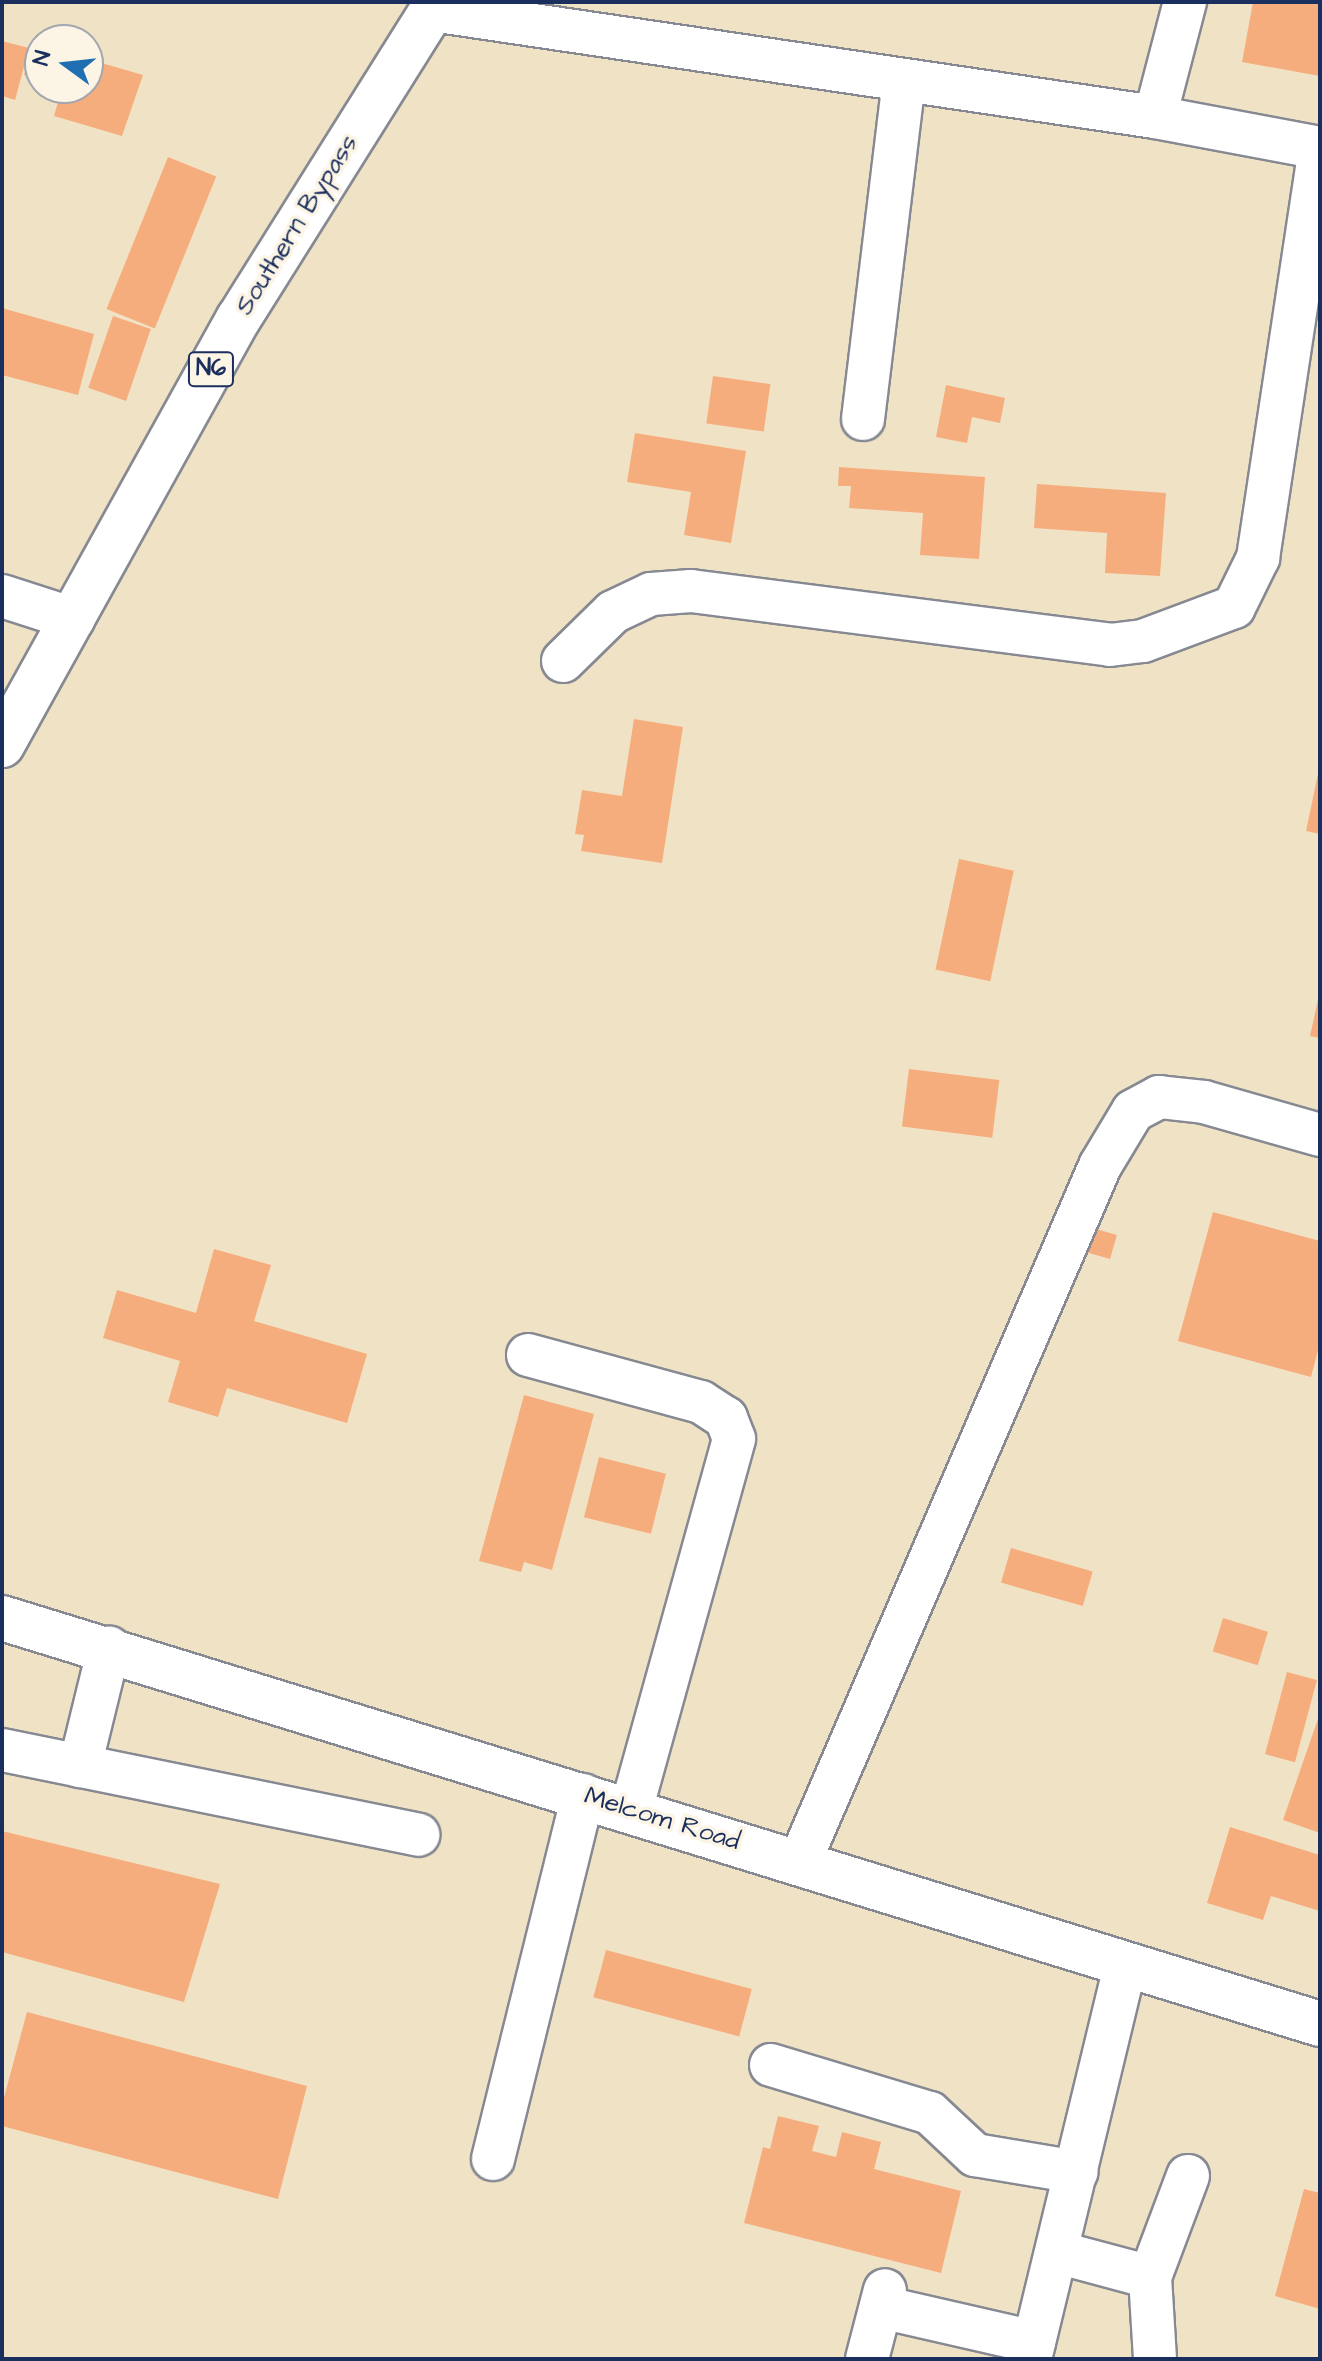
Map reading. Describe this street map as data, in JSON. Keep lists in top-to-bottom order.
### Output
{
  "streets": {
    "main road": ["Southern Bypass", "N6", "Melcom Road"]
  },
  "north": "left"
}
